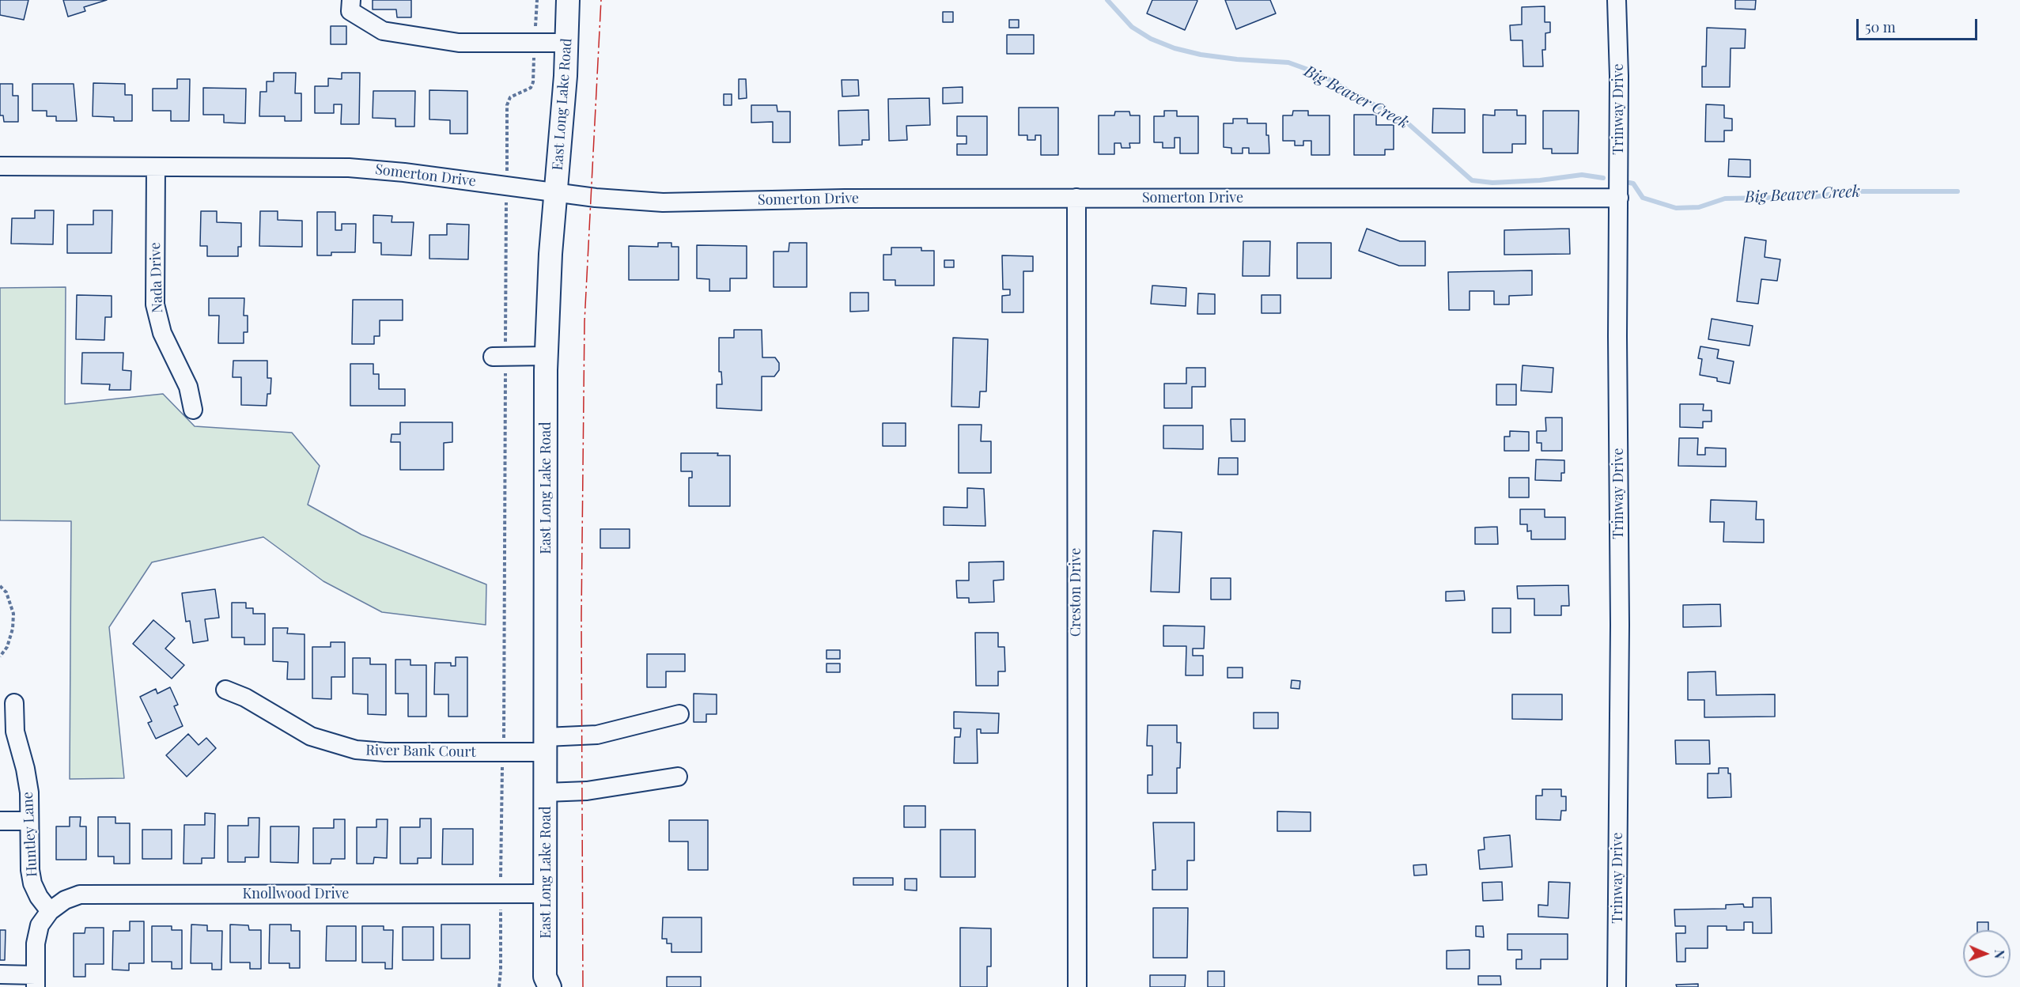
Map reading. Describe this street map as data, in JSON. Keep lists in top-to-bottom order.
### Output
{
  "streets": {
    "main road": ["East Long Lake Road"],
    "street": [
      "Trinway Drive",
      "Somerton Drive",
      "Nada Drive",
      "Creston Drive",
      "River Bank Court",
      "Huntley Lane",
      "Knollwood Drive"
    ]
  },
  "crossings": [
    ["East Long Lake Road", "Somerton Drive"],
    ["East Long Lake Road", "River Bank Court"],
    ["East Long Lake Road", "Knollwood Drive"],
    ["Trinway Drive", "Somerton Drive"],
    ["Somerton Drive", "Nada Drive"],
    ["Somerton Drive", "Creston Drive"],
    ["Huntley Lane", "Knollwood Drive"]
  ],
  "water": ["Big Beaver Creek"],
  "scale_bar": "50 m",
  "north": "right"
}
